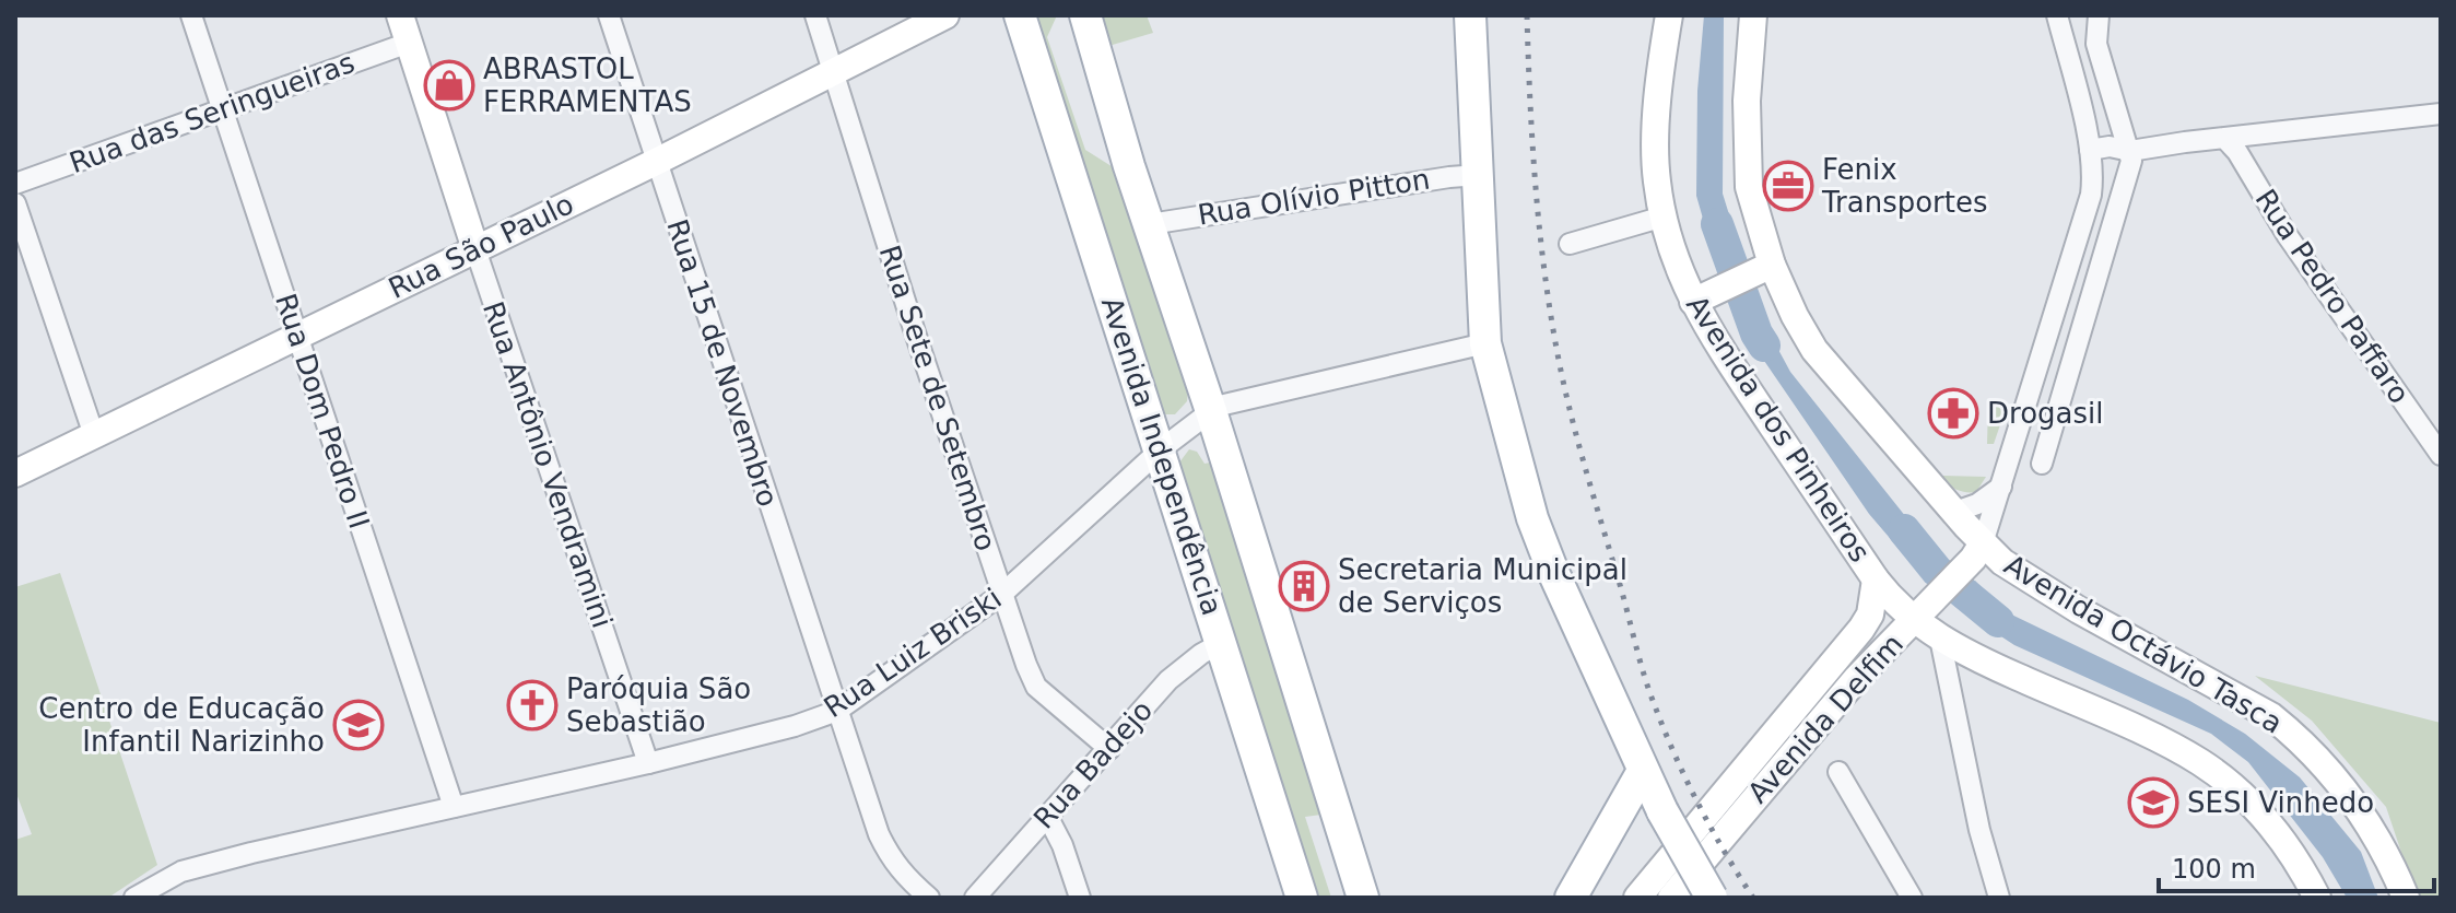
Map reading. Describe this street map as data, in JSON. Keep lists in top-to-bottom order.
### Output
{
  "streets": {
    "main road": ["Avenida Independência"],
    "street": [
      "Rua das Seringueiras",
      "Rua Olívio Pitton",
      "Rua São Paulo",
      "Rua Pedro Paffaro",
      "Rua 15 de Novembro",
      "Rua Sete de Setembro",
      "Rua Dom Pedro II",
      "Avenida dos Pinheiros",
      "Rua Antônio Vendramini",
      "Avenida Octávio Tasca",
      "Rua Luiz Briski",
      "Avenida Delfim",
      "Rua Badejo"
    ]
  },
  "crossings": [
    ["Rua das Seringueiras", "Rua Dom Pedro II"],
    ["Rua das Seringueiras", "Rua Antônio Vendramini"],
    ["Rua Olívio Pitton", "Avenida Independência"],
    ["Rua São Paulo", "Rua 15 de Novembro"],
    ["Rua São Paulo", "Rua Sete de Setembro"],
    ["Rua São Paulo", "Rua Dom Pedro II"],
    ["Rua São Paulo", "Rua Antônio Vendramini"],
    ["Rua 15 de Novembro", "Rua Luiz Briski"],
    ["Rua Sete de Setembro", "Rua Luiz Briski"],
    ["Rua Sete de Setembro", "Rua Badejo"],
    ["Rua Dom Pedro II", "Rua Luiz Briski"],
    ["Avenida dos Pinheiros", "Avenida Delfim"],
    ["Avenida Independência", "Rua Luiz Briski"],
    ["Avenida Independência", "Rua Badejo"],
    ["Rua Antônio Vendramini", "Rua Luiz Briski"],
    ["Avenida Octávio Tasca", "Avenida Delfim"]
  ],
  "places": {
    "shop": ["ABRASTOL FERRAMENTAS"],
    "office": ["Fenix Transportes"],
    "pharmacy": ["Drogasil"],
    "building": ["Secretaria Municipal de Serviços"],
    "church": ["Paróquia São Sebastião"],
    "school or university": ["Centro de Educação Infantil Narizinho", "SESI Vinhedo"]
  },
  "scale_bar": "100 m"
}
